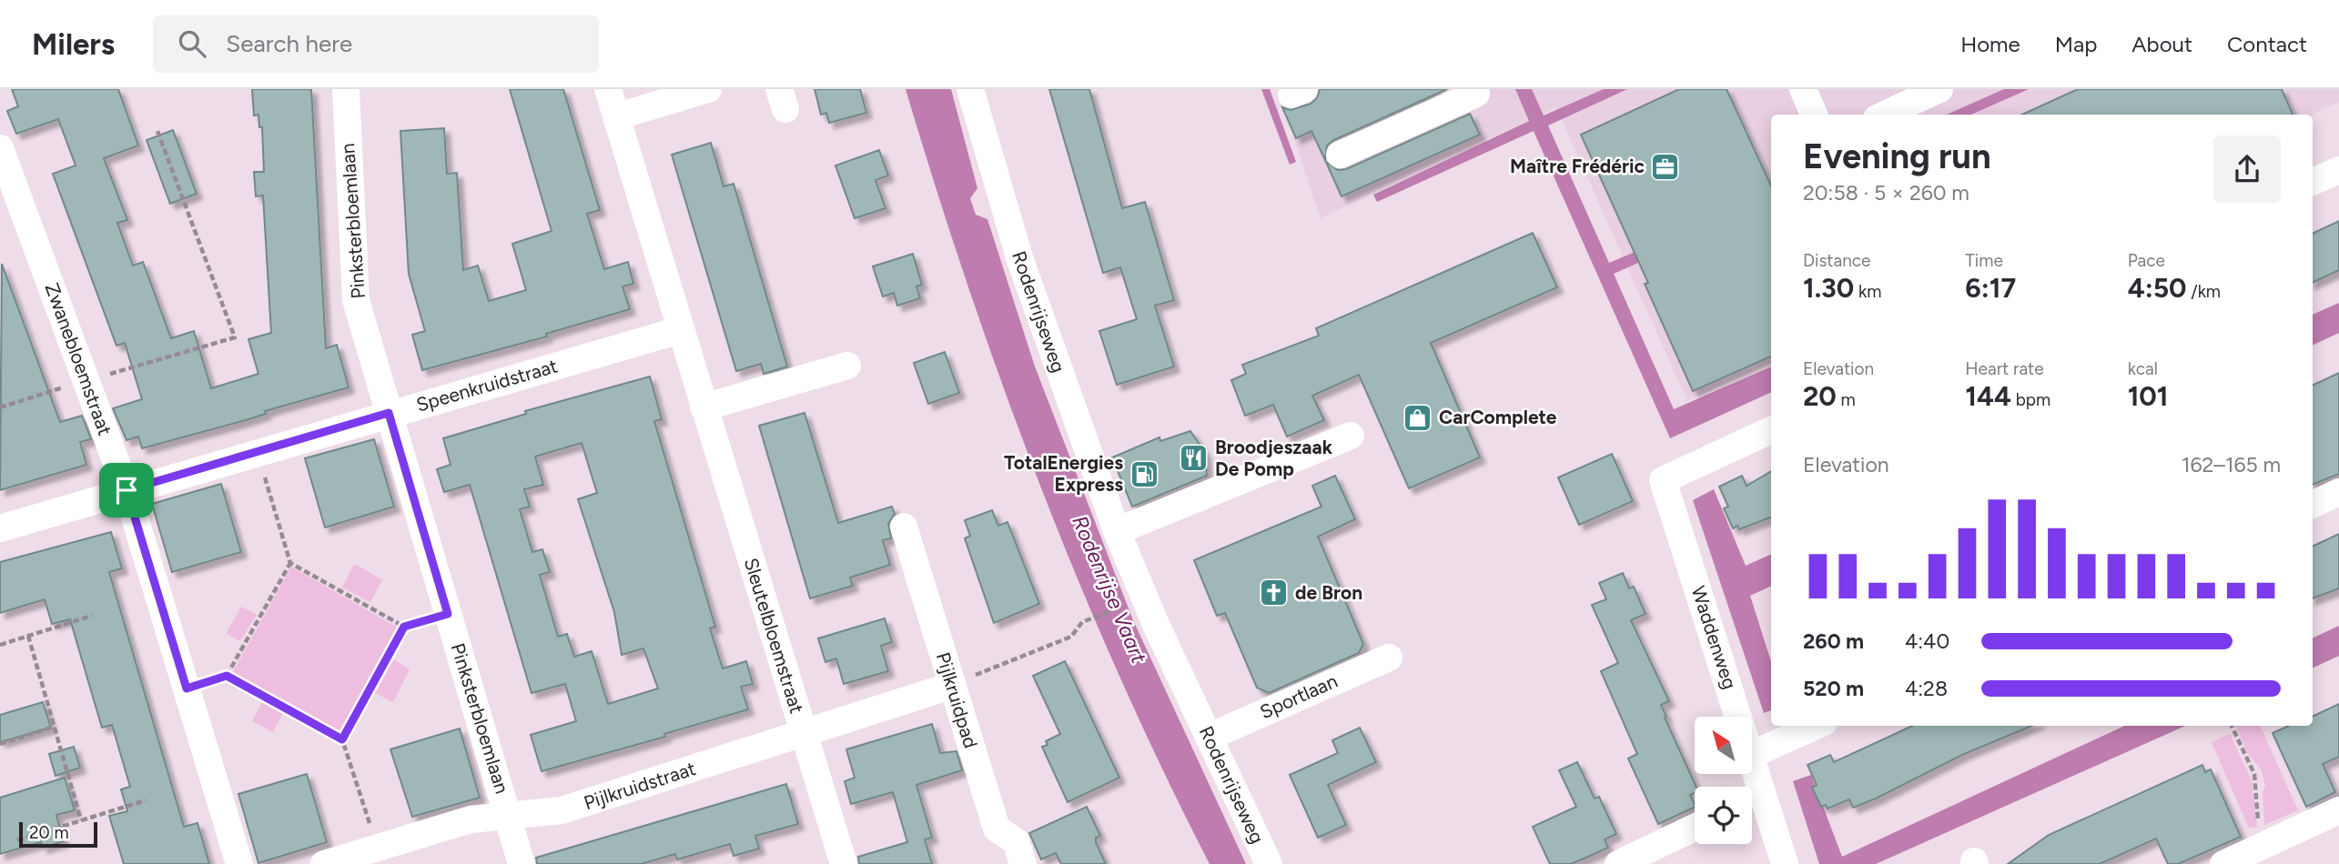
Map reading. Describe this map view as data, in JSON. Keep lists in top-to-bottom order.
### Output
{
  "streets": {
    "street": [
      "Pinksterbloemlaan",
      "Rodenrijseweg",
      "Zwanebloemstraat",
      "Speenkruidstraat",
      "Sleutelbloemstraat",
      "Waddenweg",
      "Sportlaan",
      "Pijlkruidpad",
      "Pijlkruidstraat"
    ]
  },
  "crossings": [
    ["Pinksterbloemlaan", "Speenkruidstraat"],
    ["Pinksterbloemlaan", "Pijlkruidstraat"],
    ["Rodenrijseweg", "Sportlaan"],
    ["Zwanebloemstraat", "Speenkruidstraat"],
    ["Speenkruidstraat", "Sleutelbloemstraat"],
    ["Sleutelbloemstraat", "Pijlkruidstraat"],
    ["Pijlkruidpad", "Pijlkruidstraat"]
  ],
  "water": ["Rodenrijse Vaart"],
  "places": {
    "office": ["Maître Frédéric"],
    "shop": ["CarComplete"],
    "restaurant": ["Broodjeszaak De Pomp"],
    "fuel station": ["TotalEnergies Express"],
    "church": ["de Bron"]
  },
  "scale_bar": "20 m",
  "north": "top left",
  "page": {
    "header": "Milers",
    "search": "Search here",
    "nav": [
      "Home",
      "Map",
      "About",
      "Contact"
    ],
    "heading": ["Evening run", "20:58 · 5 × 260 m"],
    "stats": [
      ["Distance", "1.30 km"],
      ["Time", "6:17"],
      ["Pace", "4:50 /km"],
      ["Elevation", "20 m"],
      ["Heart rate", "144 bpm"],
      ["kcal", "101"]
    ],
    "chart": ["Elevation", "162–165 m"],
    "list": [
      {
        "name": "260 m",
        "note": "4:40"
      },
      {
        "name": "520 m",
        "note": "4:28"
      }
    ],
    "scale": "20 m"
  }
}
